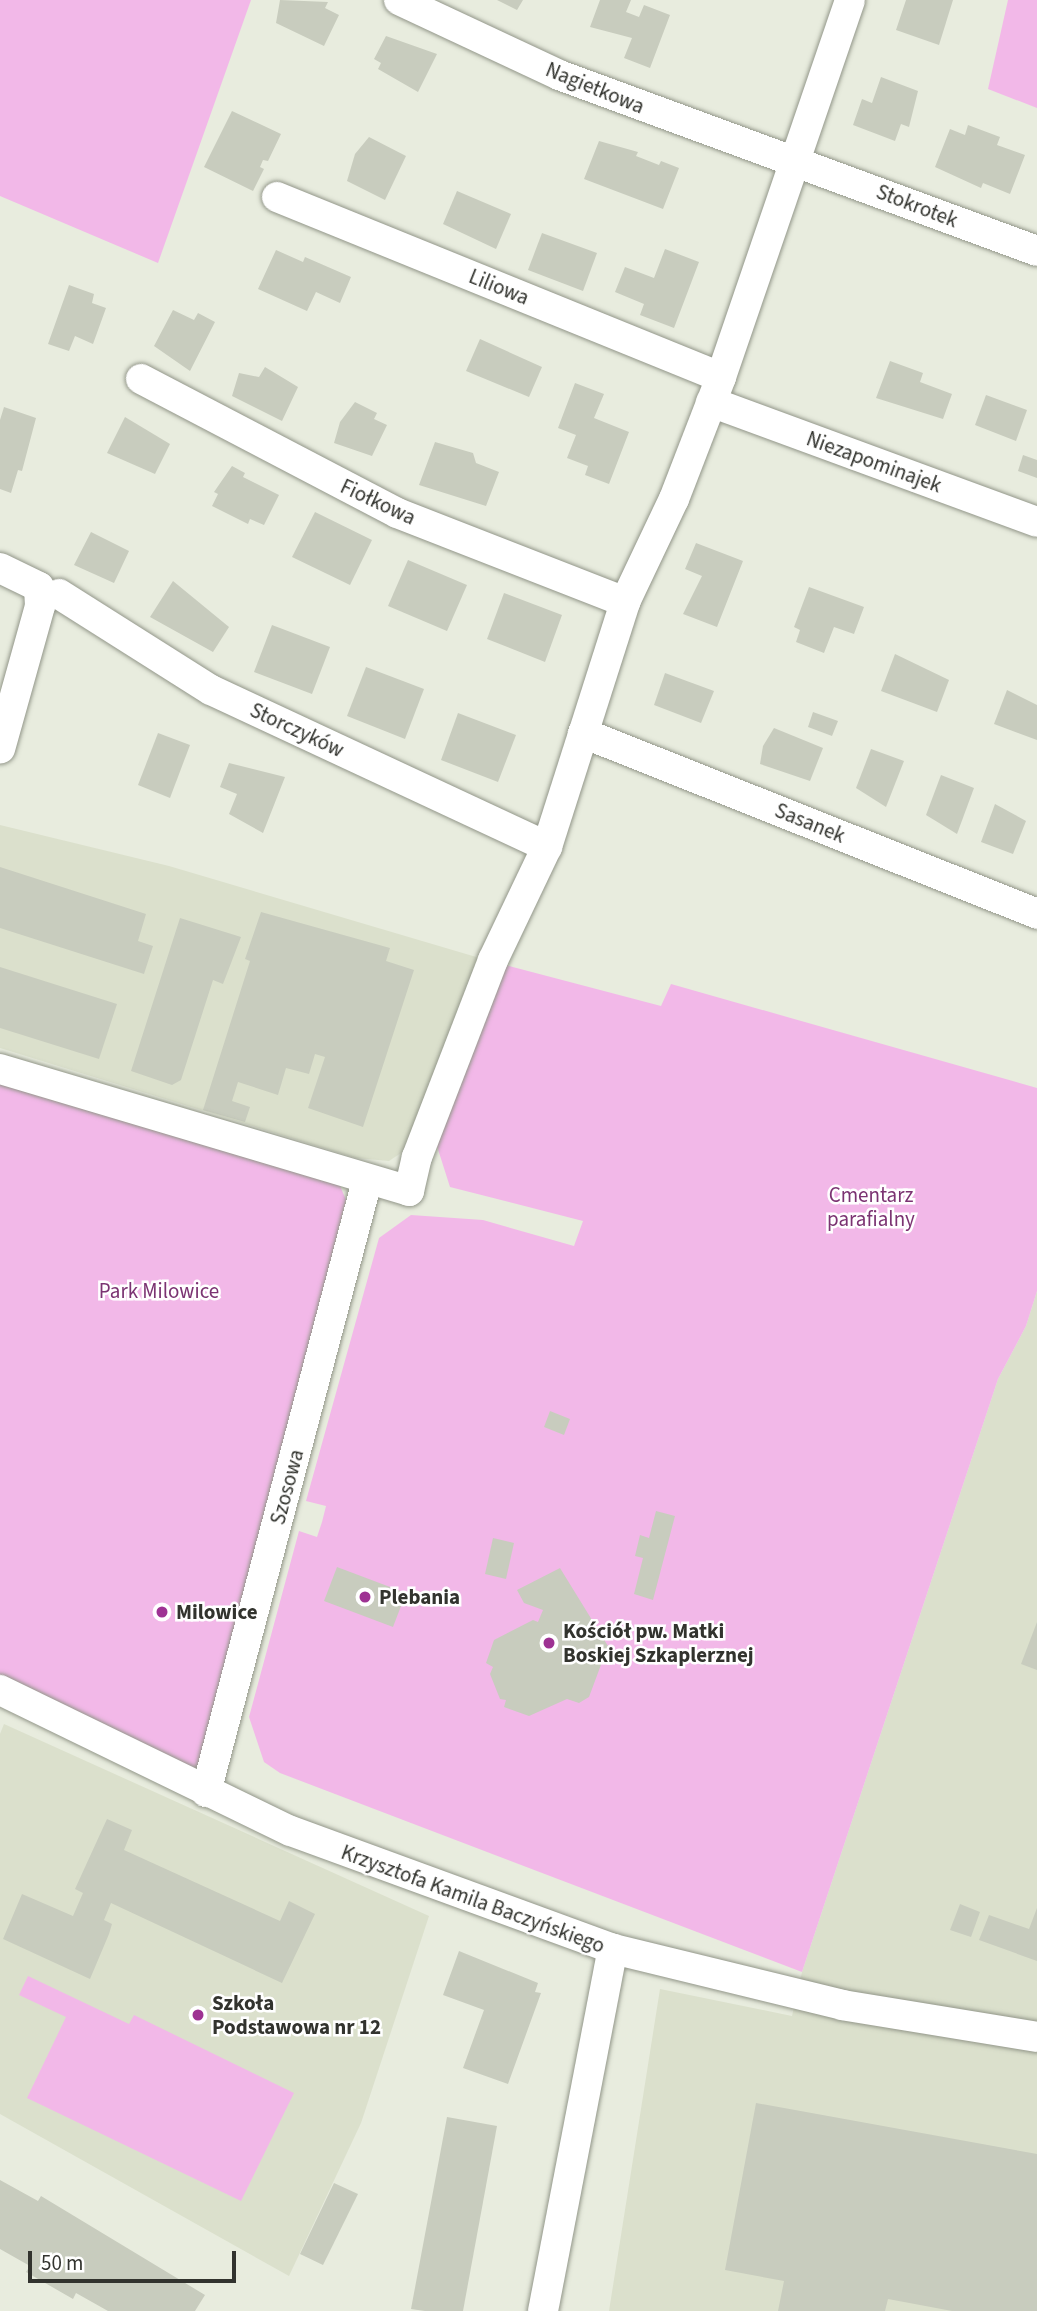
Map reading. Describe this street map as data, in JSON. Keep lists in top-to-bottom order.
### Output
{
  "streets": {
    "street": [
      "Nagietkowa",
      "Stokrotek",
      "Liliowa",
      "Niezapominajek",
      "Fiołkowa",
      "Storczyków",
      "Sasanek",
      "Szosowa",
      "Krzysztofa Kamila Baczyńskiego"
    ]
  },
  "crossings": [
    ["Nagietkowa", "Stokrotek"],
    ["Liliowa", "Niezapominajek"],
    ["Szosowa", "Krzysztofa Kamila Baczyńskiego"]
  ],
  "parks": ["Cmentarz parafialny", "Park Milowice"],
  "places": [
    "Plebania",
    "Milowice",
    "Kościół pw. Matki Boskiej Szkaplerznej",
    "Szkoła Podstawowa nr 12"
  ],
  "scale_bar": "50 m"
}
